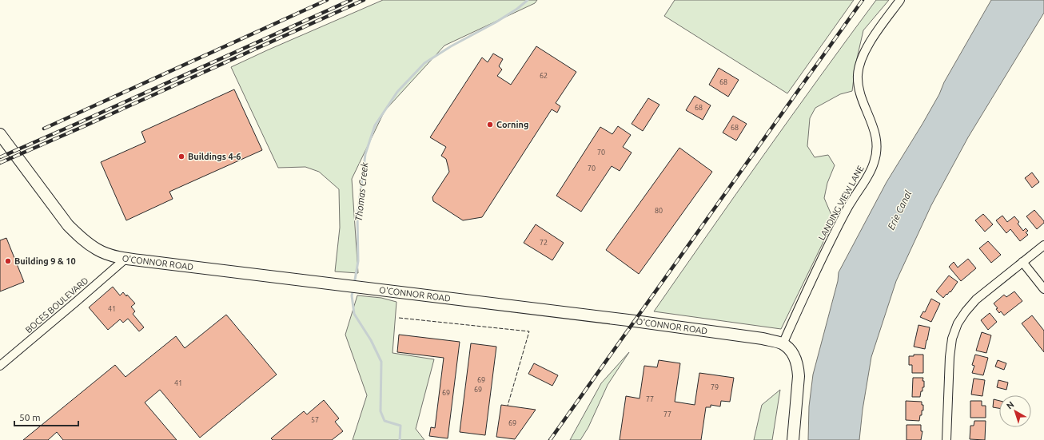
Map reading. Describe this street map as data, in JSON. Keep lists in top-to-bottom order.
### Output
{
  "streets": {
    "street": ["LANDING VIEW LANE", "O'CONNOR ROAD", "BOCES BOULEVARD"]
  },
  "crossings": [
    ["LANDING VIEW LANE", "O'CONNOR ROAD"],
    ["O'CONNOR ROAD", "BOCES BOULEVARD"]
  ],
  "water": ["Thomas Creek", "Erie Canal"],
  "places": ["Corning", "Buildings 4-6", "Building 9 & 10"],
  "house_numbers": [
    "62",
    "68",
    "68",
    "68",
    "70",
    "70",
    "80",
    "72",
    "41",
    "69",
    "41",
    "79",
    "69",
    "69",
    "77",
    "77",
    "57",
    "69"
  ],
  "scale_bar": "50 m",
  "north": "top left"
}
